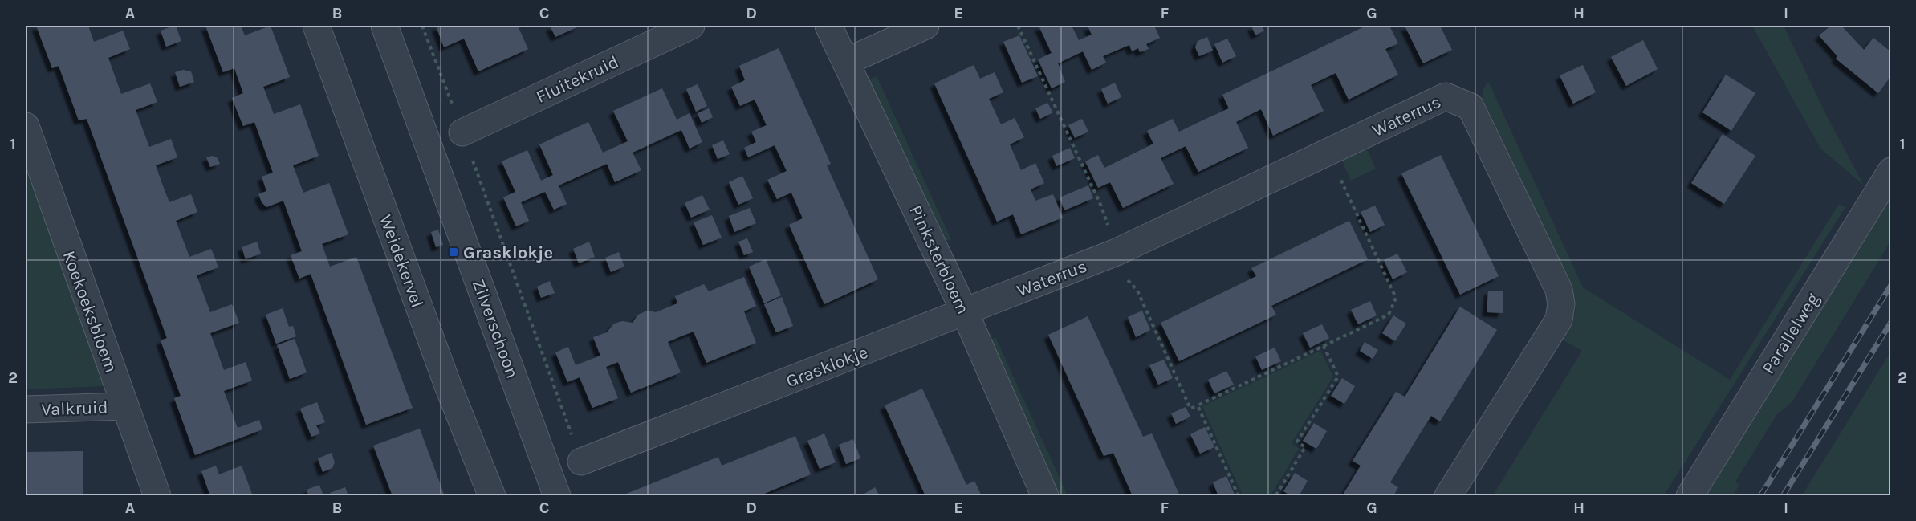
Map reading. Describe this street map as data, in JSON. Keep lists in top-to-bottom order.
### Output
{
  "streets": {
    "street": [
      "Fluitekruid",
      "Waterrus",
      "Pinksterbloem",
      "Weidekervel",
      "Koekoeksbloem",
      "Zilverschoon",
      "Parallelweg",
      "Grasklokje",
      "Valkruid"
    ]
  },
  "crossings": [
    ["Waterrus", "Pinksterbloem"],
    ["Waterrus", "Grasklokje"],
    ["Pinksterbloem", "Grasklokje"],
    ["Koekoeksbloem", "Valkruid"]
  ],
  "places": {
    "transit": ["Grasklokje"]
  },
  "grid": {
    "columns": [
      "A",
      "B",
      "C",
      "D",
      "E",
      "F",
      "G",
      "H",
      "I"
    ],
    "rows": ["1", "2"]
  }
}
